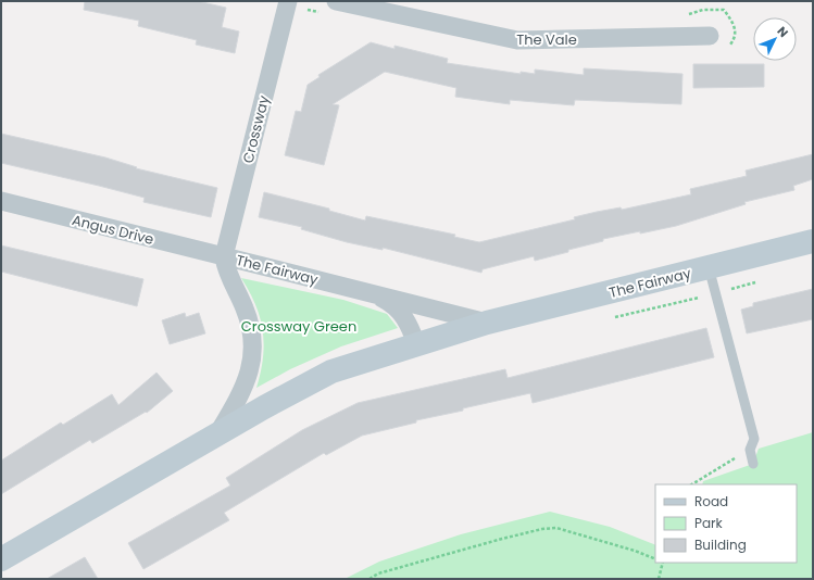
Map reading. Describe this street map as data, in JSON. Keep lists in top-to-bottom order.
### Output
{
  "streets": {
    "street": [
      "The Vale",
      "Crossway",
      "Angus Drive",
      "The Fairway"
    ]
  },
  "crossings": [
    ["Crossway", "Angus Drive"],
    ["Crossway", "The Fairway"],
    ["Angus Drive", "The Fairway"]
  ],
  "parks": ["Crossway Green"],
  "legend": ["Road", "Park", "Building"],
  "north": "top right"
}
